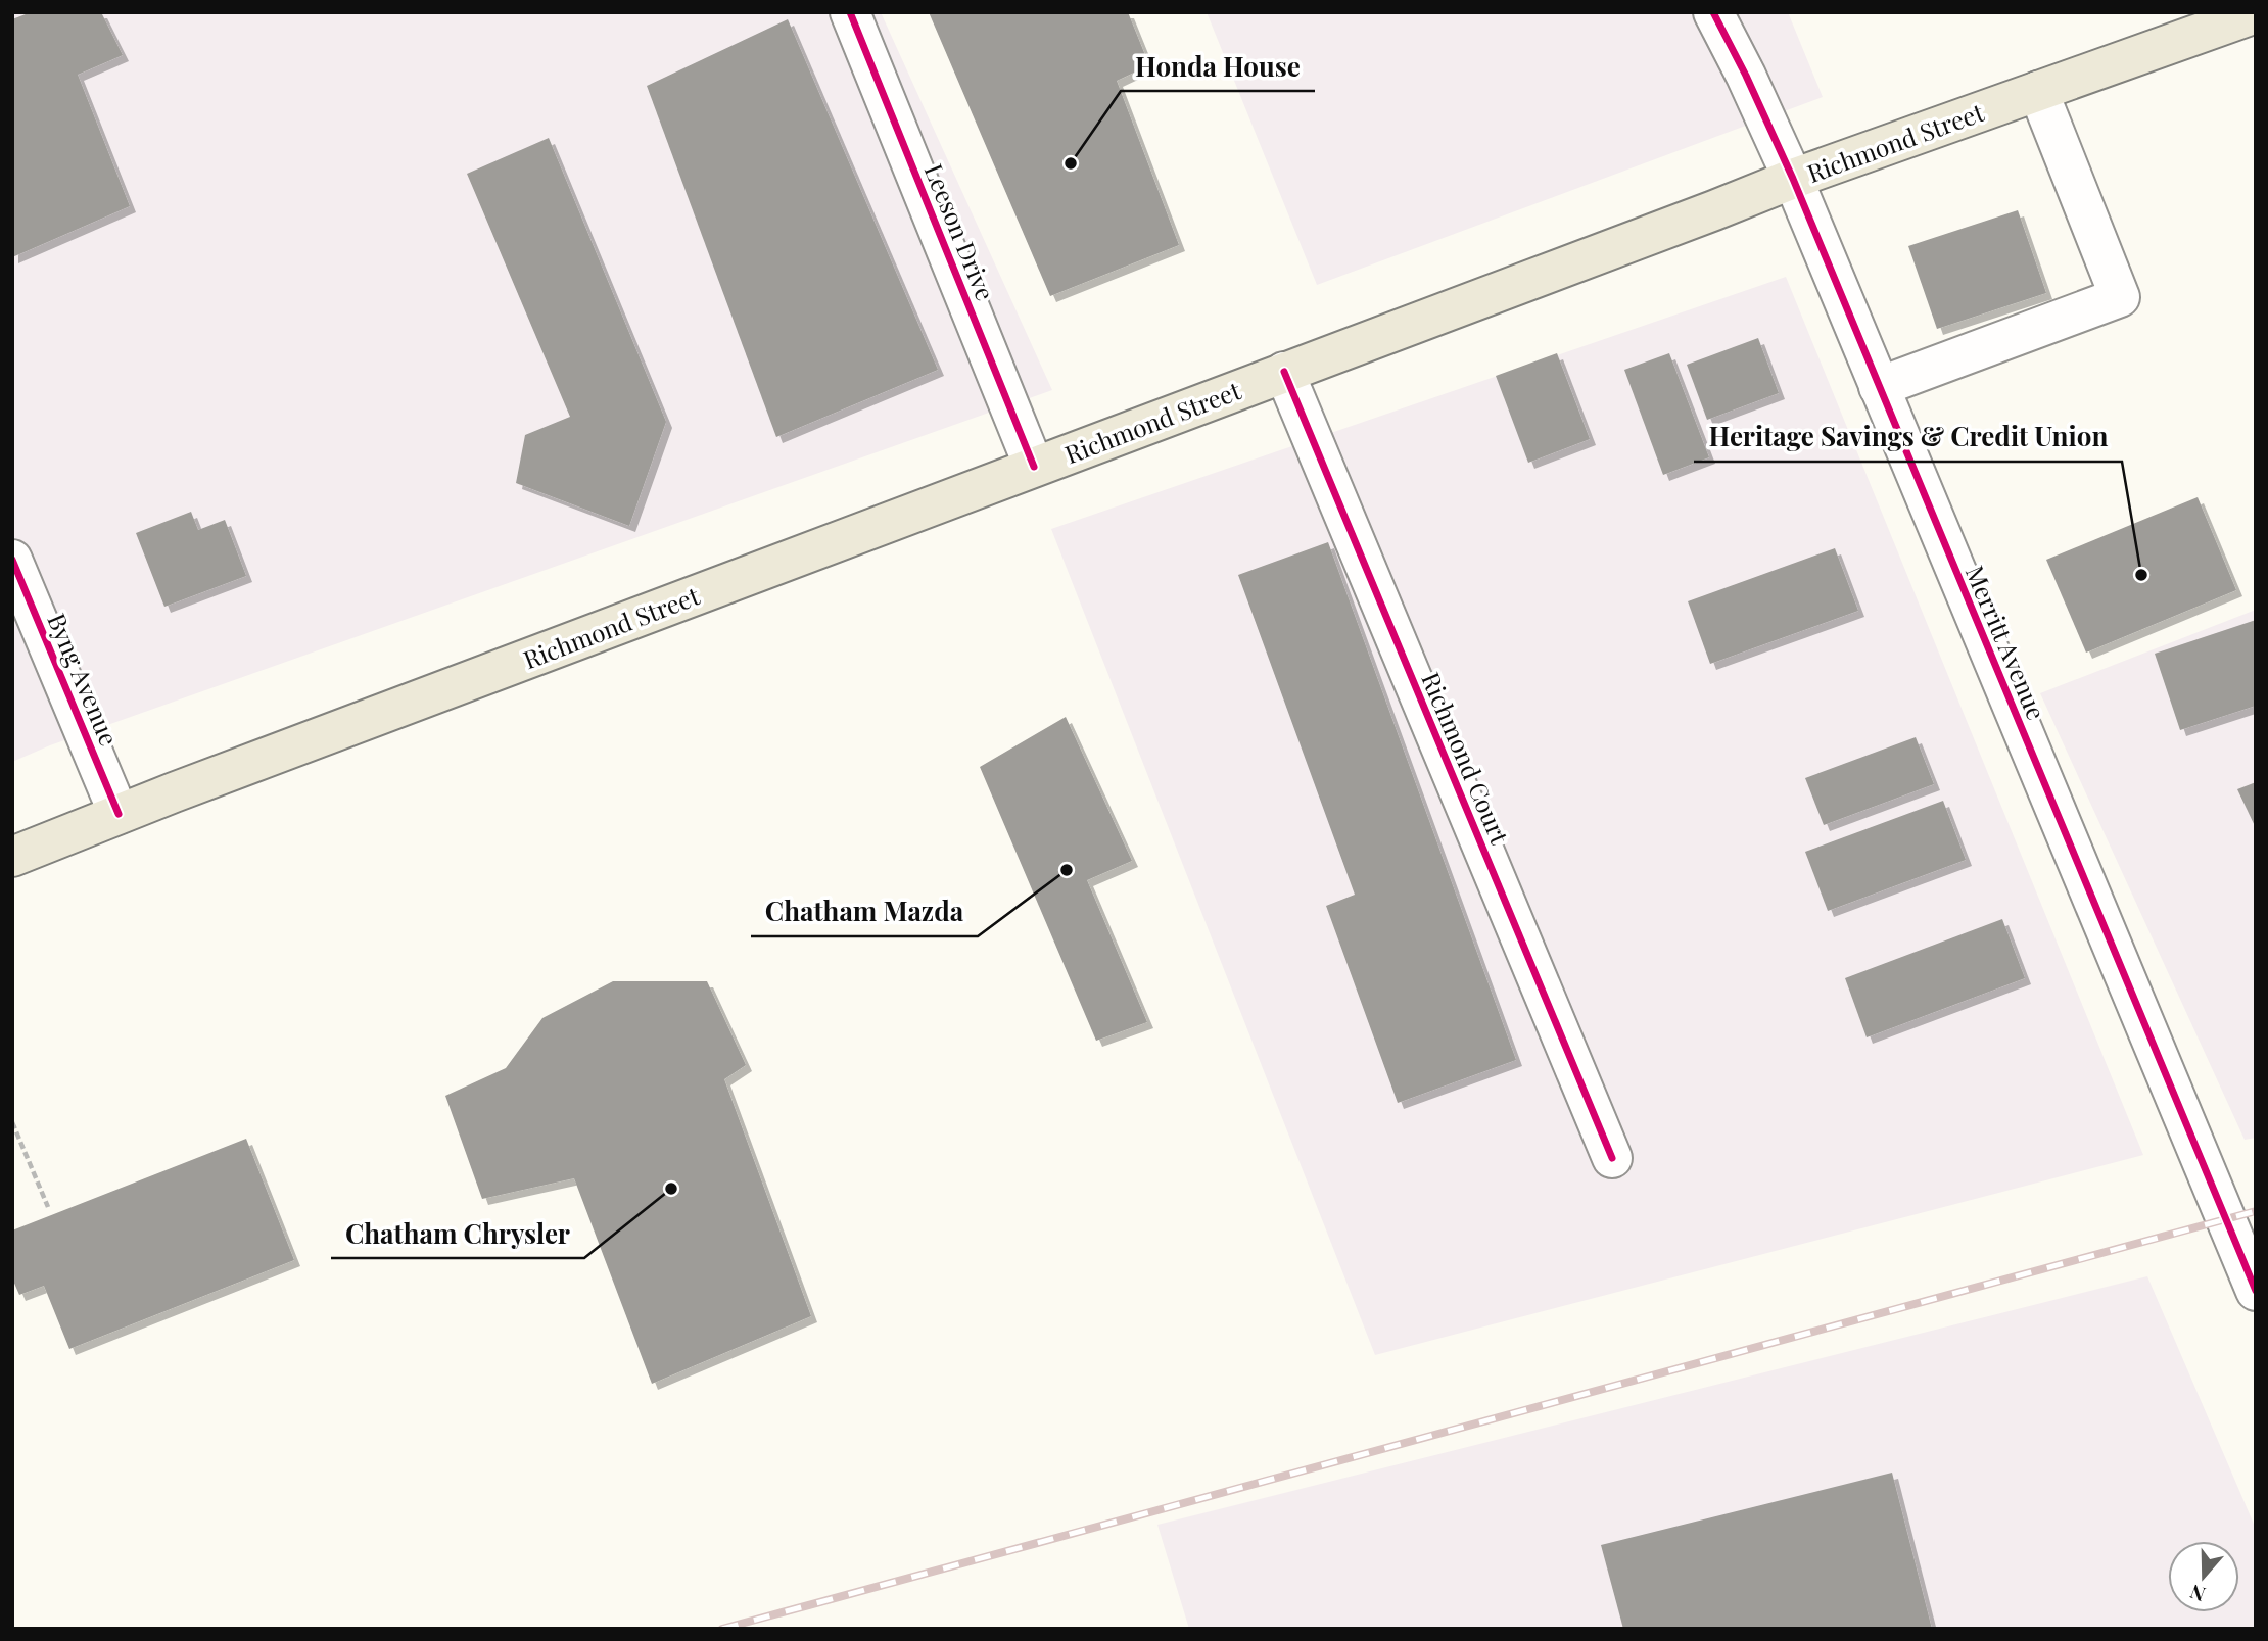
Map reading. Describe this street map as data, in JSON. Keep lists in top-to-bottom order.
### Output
{
  "streets": {
    "main road": ["Richmond Street"],
    "street": [
      "Leeson Drive",
      "Merritt Avenue",
      "Byng Avenue",
      "Richmond Court"
    ]
  },
  "crossings": [
    ["Richmond Street", "Leeson Drive"],
    ["Richmond Street", "Merritt Avenue"],
    ["Richmond Street", "Byng Avenue"],
    ["Richmond Street", "Richmond Court"]
  ],
  "places": [
    "Honda House",
    "Heritage Savings & Credit Union",
    "Chatham Mazda",
    "Chatham Chrysler"
  ],
  "north": "bottom"
}
